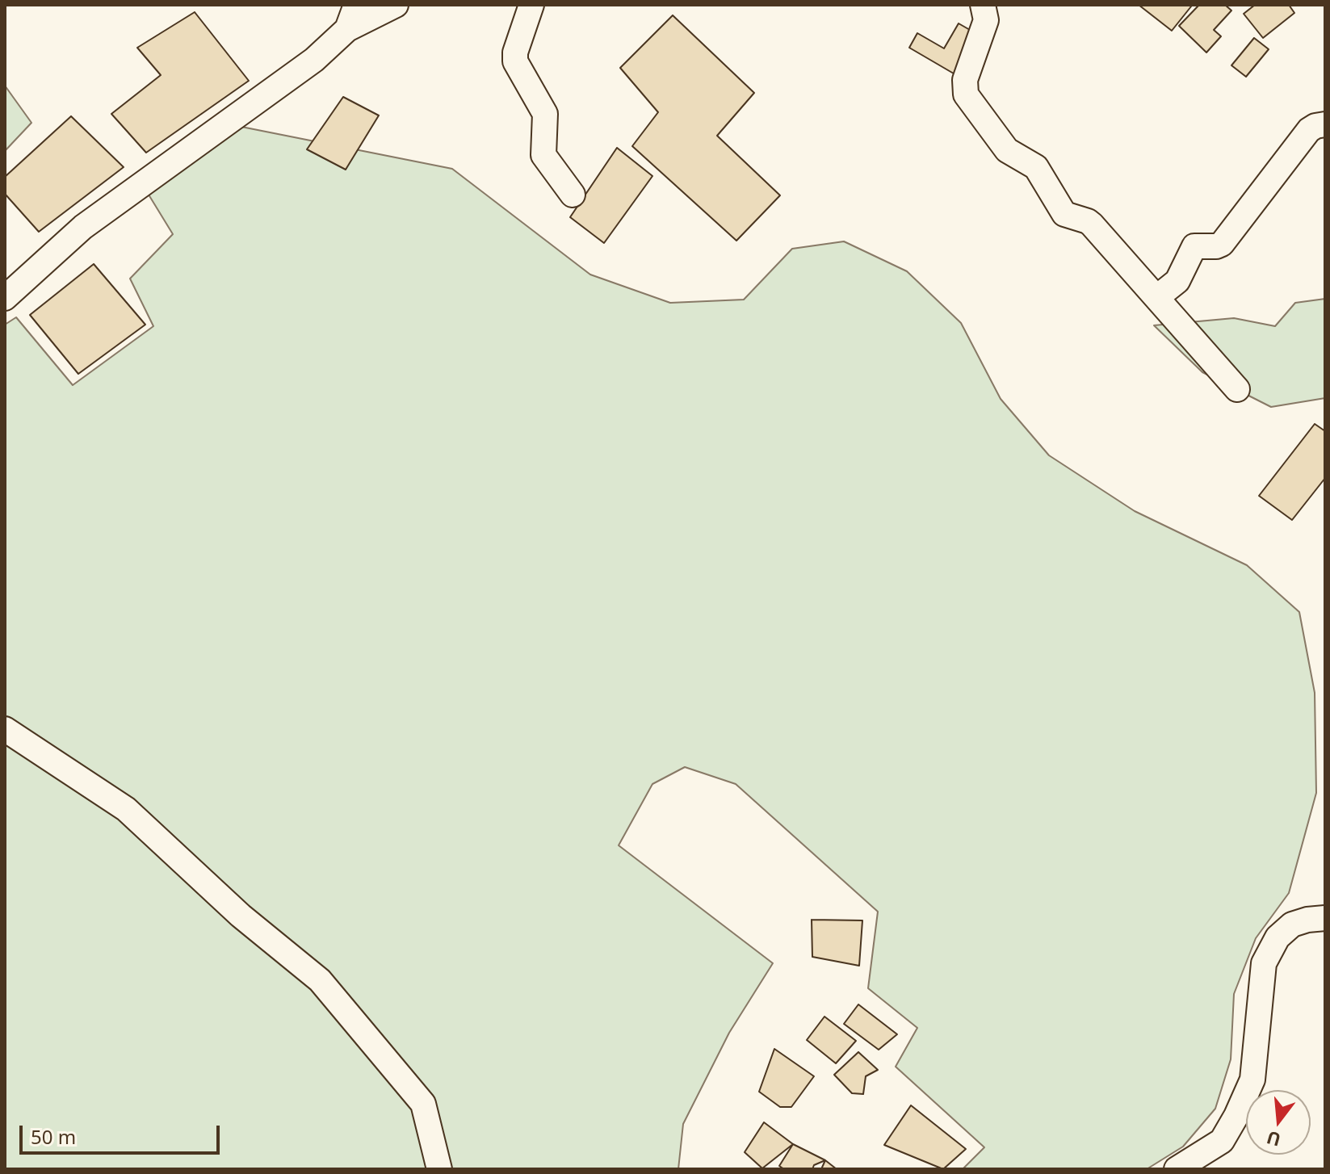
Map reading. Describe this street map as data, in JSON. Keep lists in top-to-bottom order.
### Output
{
  "scale_bar": "50 m",
  "north": "bottom"
}
